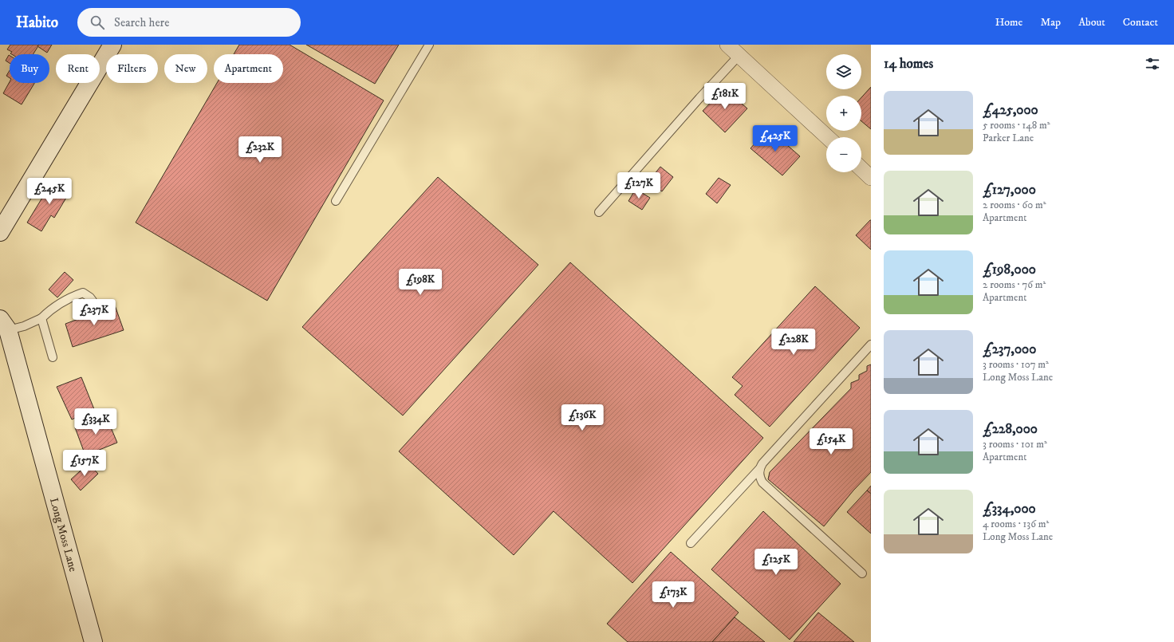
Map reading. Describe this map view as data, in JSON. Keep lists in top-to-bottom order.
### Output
{
  "streets": {
    "street": ["Long Moss Lane"]
  },
  "page": {
    "header": "Habito",
    "search": "Search here",
    "nav": [
      "Home",
      "Map",
      "About",
      "Contact"
    ],
    "heading": "14 homes",
    "map_buttons": ["+", "−"],
    "chip": [
      "Buy",
      "Rent",
      "Filters",
      "New",
      "Apartment"
    ],
    "price": [
      "£181K",
      "£425K",
      "£232K",
      "£127K",
      "£245K",
      "£198K",
      "£237K",
      "£228K",
      "£136K",
      "£334K",
      "£154K",
      "£157K",
      "£125K",
      "£173K"
    ],
    "list": [
      {
        "name": "£425,000",
        "note": "5 rooms · 148 m² · Parker Lane"
      },
      {
        "name": "£127,000",
        "note": "2 rooms · 60 m² · Apartment"
      },
      {
        "name": "£198,000",
        "note": "2 rooms · 76 m² · Apartment"
      },
      {
        "name": "£237,000",
        "note": "3 rooms · 107 m² · Long Moss Lane"
      },
      {
        "name": "£228,000",
        "note": "3 rooms · 101 m² · Apartment"
      },
      {
        "name": "£334,000",
        "note": "4 rooms · 136 m² · Long Moss Lane"
      }
    ]
  }
}
